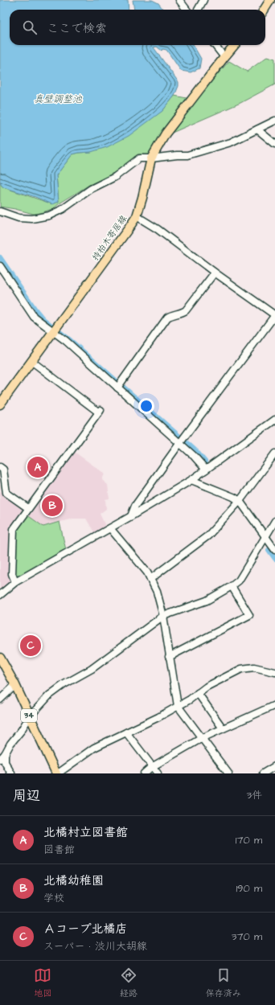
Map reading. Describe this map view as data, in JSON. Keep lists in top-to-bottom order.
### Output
{
  "streets": {
    "main road": ["持柏木寄居線", "34"]
  },
  "water": ["真壁調整池"],
  "page": {
    "search": "ここで検索",
    "pins": ["A", "B", "C"],
    "heading": ["周辺", "3件"],
    "list": [
      {
        "mark": "A",
        "name": "北橘村立図書館",
        "note": "図書館",
        "value": "170 m"
      },
      {
        "mark": "B",
        "name": "北橘幼稚園",
        "note": "学校",
        "value": "190 m"
      },
      {
        "mark": "C",
        "name": "Ａコープ北橘店",
        "note": "スーパー · 渋川大胡線",
        "value": "370 m"
      }
    ],
    "nav": ["地図", "経路", "保存済み"]
  }
}
